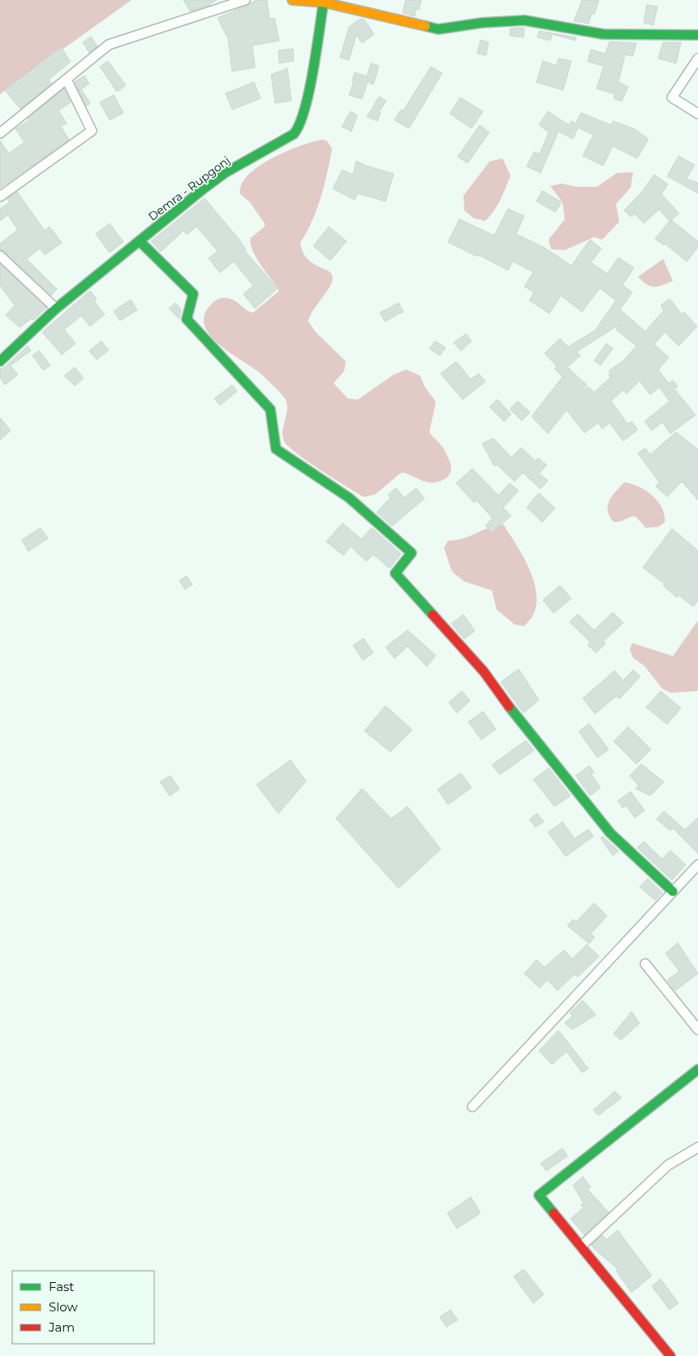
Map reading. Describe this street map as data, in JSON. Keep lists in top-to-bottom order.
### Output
{
  "streets": {
    "street": ["Demra - Rupgonj"]
  },
  "legend": ["Fast", "Slow", "Jam"]
}
